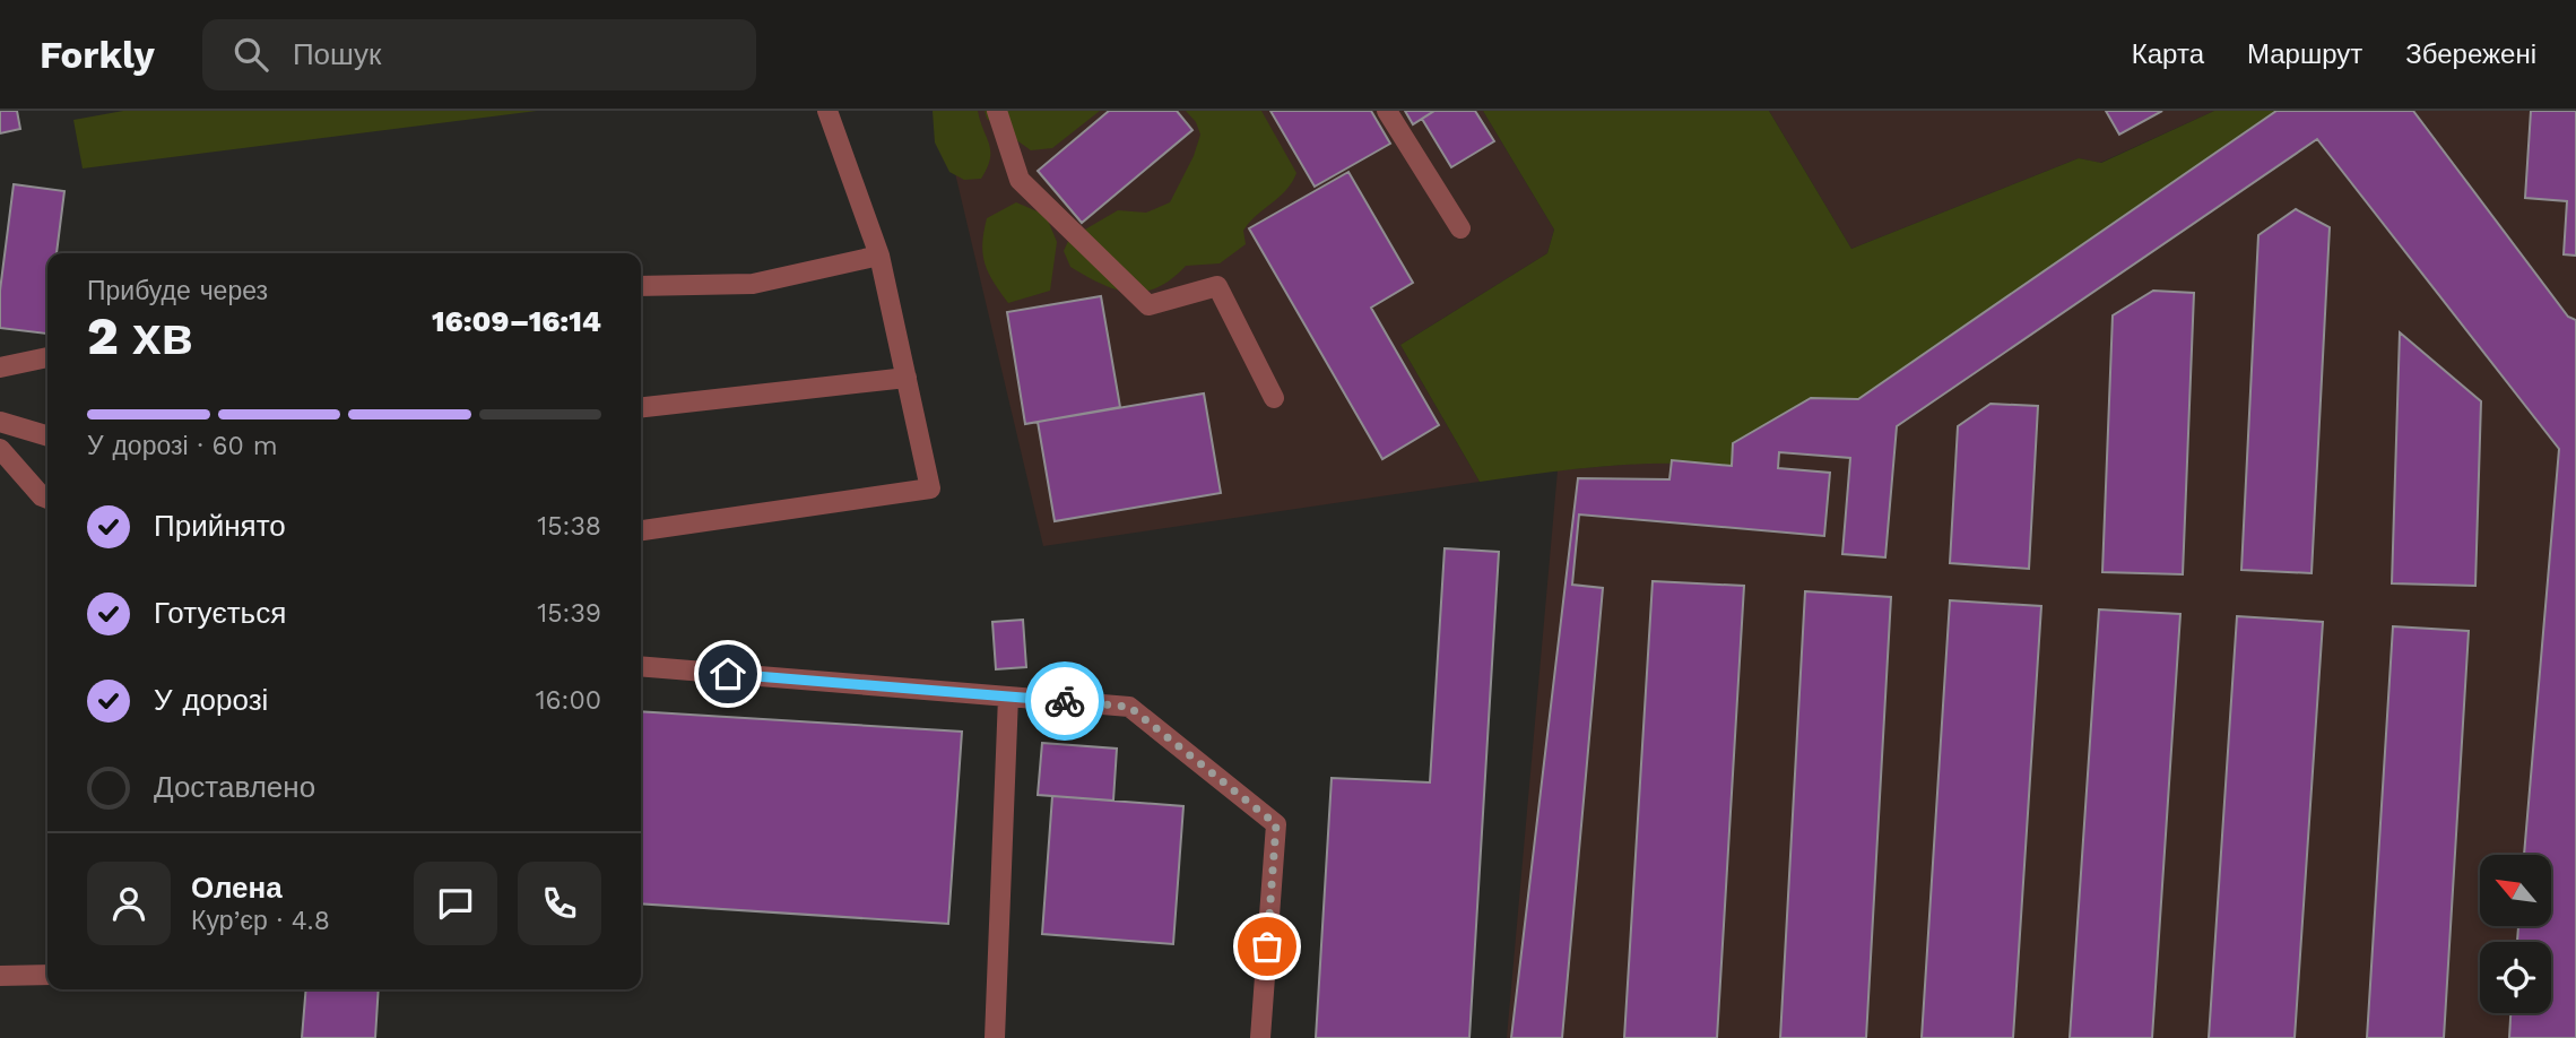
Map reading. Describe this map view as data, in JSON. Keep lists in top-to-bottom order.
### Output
{
  "north": "top left",
  "page": {
    "header": "Forkly",
    "search": "Пошук",
    "nav": ["Карта", "Маршрут", "Збережені"],
    "heading": ["2 хв", "Прибуде через", "16:09–16:14"],
    "panel": ["Олена", "Кур’єр · 4.8"],
    "bar": "У дорозі · 60 m",
    "list": [
      ["Прийнято", "15:38"],
      ["Готується", "15:39"],
      ["У дорозі", "16:00"],
      "Доставлено"
    ]
  }
}
